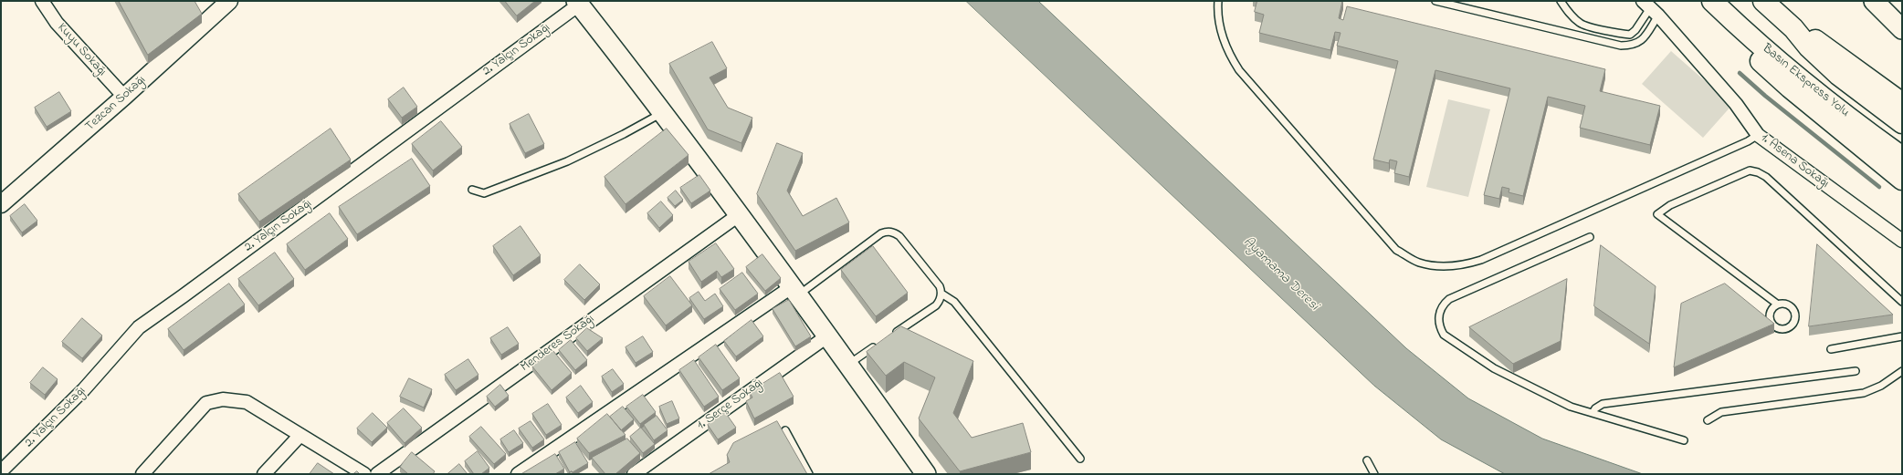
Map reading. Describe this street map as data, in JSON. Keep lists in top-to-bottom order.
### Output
{
  "streets": {
    "highway": ["Basın Ekspress Yolu"],
    "street": [
      "Kuyu Sokağı",
      "2. Yalçın Sokağı",
      "Tezcan Sokağı",
      "1. Asena Sokağı",
      "Menderes Sokağı",
      "1. Serçe Sokağı"
    ]
  },
  "crossings": [
    ["Kuyu Sokağı", "Tezcan Sokağı"]
  ],
  "water": ["Ayamama Deresi"]
}
